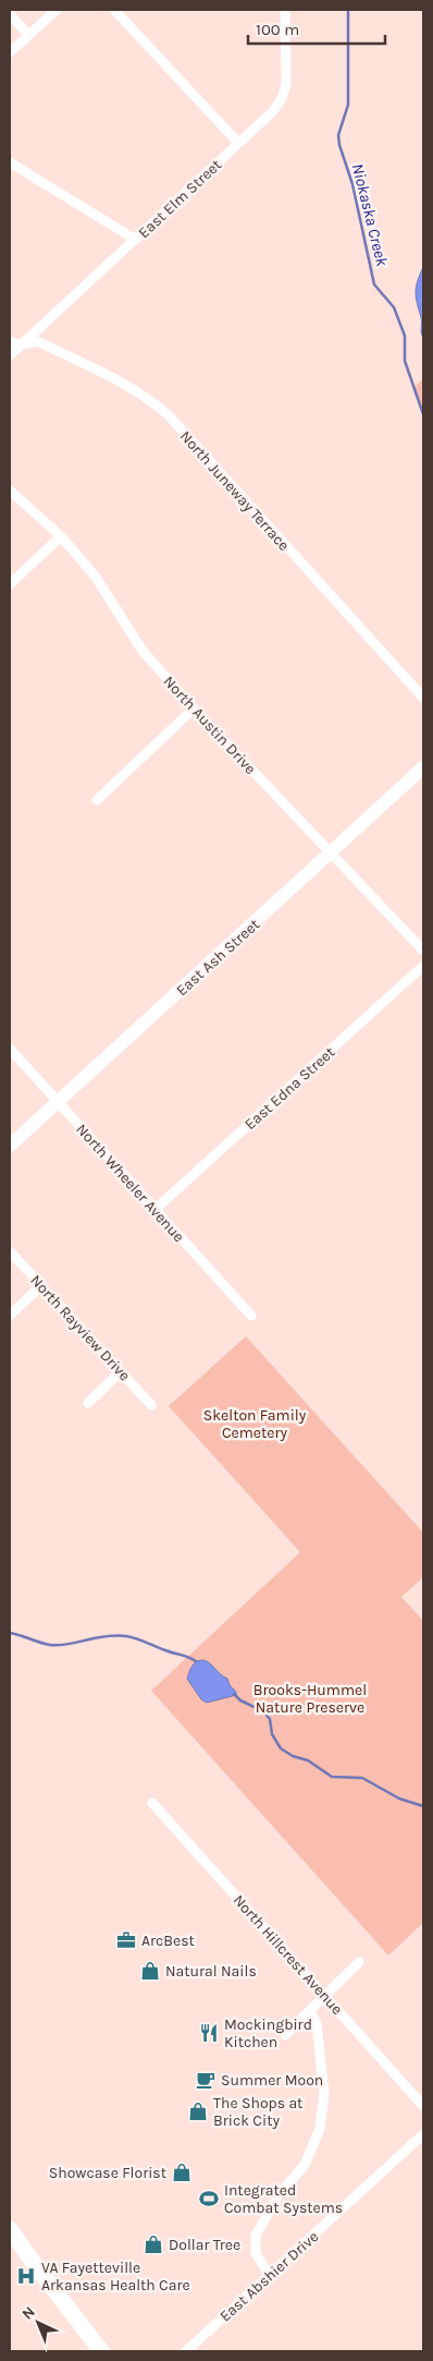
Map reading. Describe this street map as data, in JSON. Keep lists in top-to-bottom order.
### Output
{
  "streets": {
    "street": [
      "East Elm Street",
      "North Juneway Terrace",
      "North Austin Drive",
      "East Ash Street",
      "East Edna Street",
      "North Wheeler Avenue",
      "North Rayview Drive",
      "North Hillcrest Avenue",
      "East Abshier Drive"
    ]
  },
  "crossings": [
    ["East Elm Street", "North Juneway Terrace"],
    ["North Austin Drive", "East Ash Street"],
    ["East Ash Street", "North Wheeler Avenue"],
    ["East Edna Street", "North Wheeler Avenue"]
  ],
  "water": ["Niokaska Creek"],
  "parks": ["Skelton Family Cemetery", "Brooks-Hummel Nature Preserve"],
  "places": {
    "office": ["ArcBest"],
    "shop": [
      "Natural Nails",
      "The Shops at Brick City",
      "Showcase Florist",
      "Dollar Tree"
    ],
    "restaurant": ["Mockingbird Kitchen"],
    "cafe": ["Summer Moon"],
    "sports": ["Integrated Combat Systems"],
    "hospital": ["VA Fayetteville Arkansas Health Care"]
  },
  "scale_bar": "100 m",
  "north": "top left"
}
